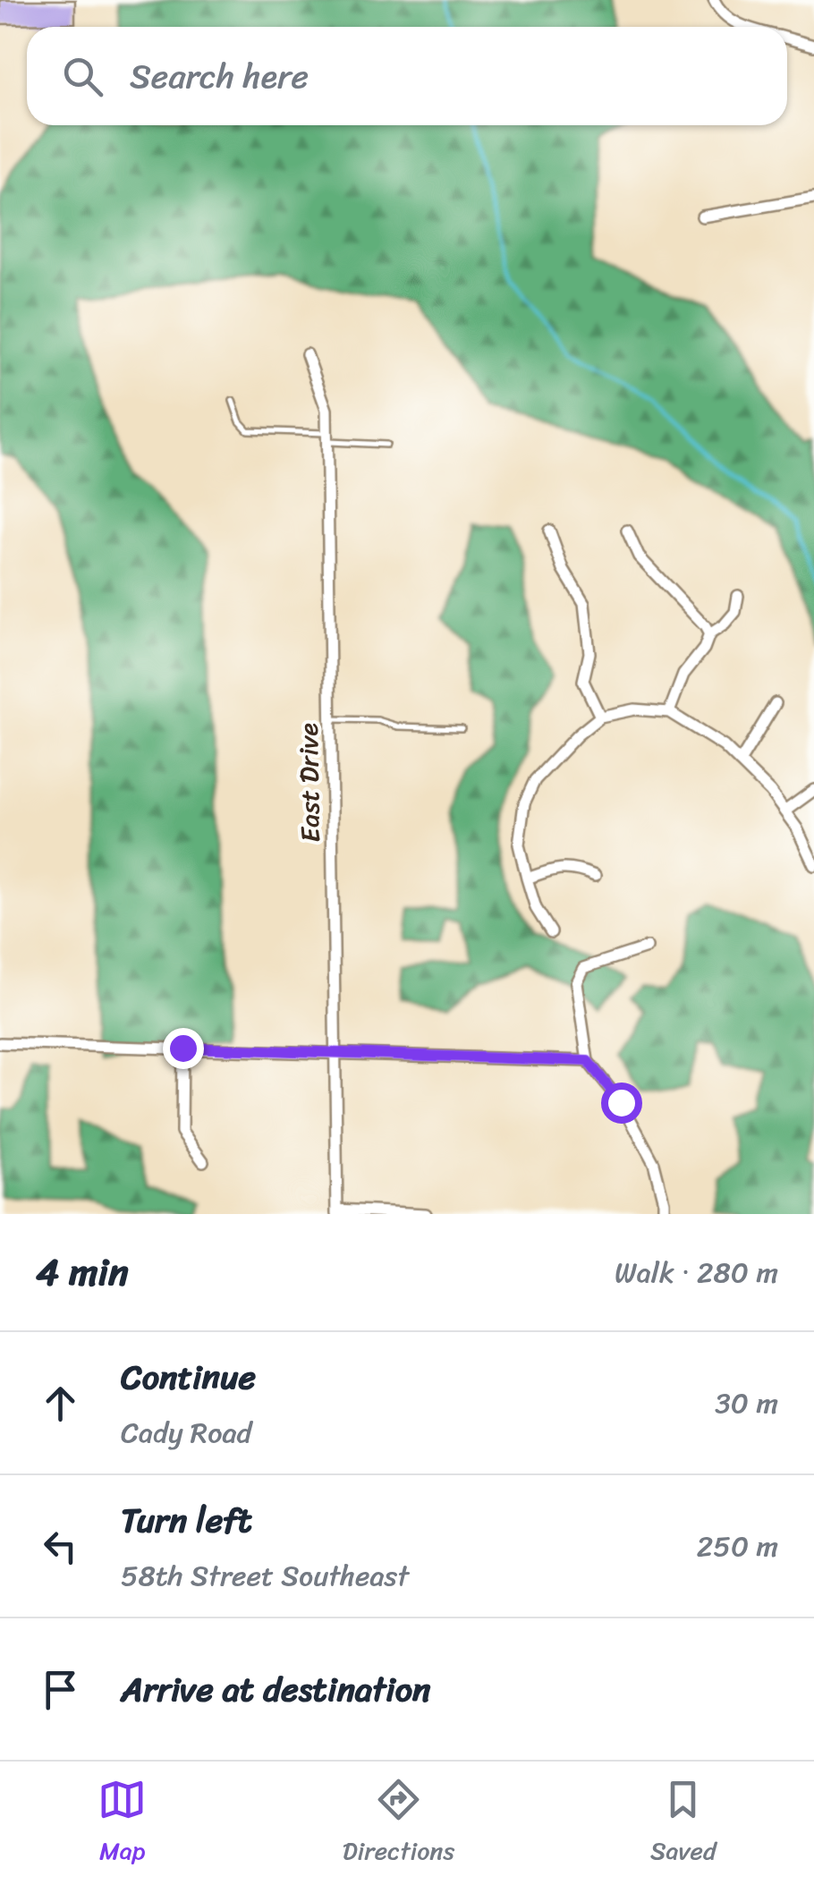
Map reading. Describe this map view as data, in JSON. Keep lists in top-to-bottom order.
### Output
{
  "streets": {
    "street": ["East Drive"]
  },
  "page": {
    "search": "Search here",
    "heading": ["4 min", "Walk · 280 m"],
    "list": [
      ["Continue", "Cady Road", "30 m"],
      ["Turn left", "58th Street Southeast", "250 m"],
      "Arrive at destination"
    ],
    "nav": ["Map", "Directions", "Saved"]
  }
}
